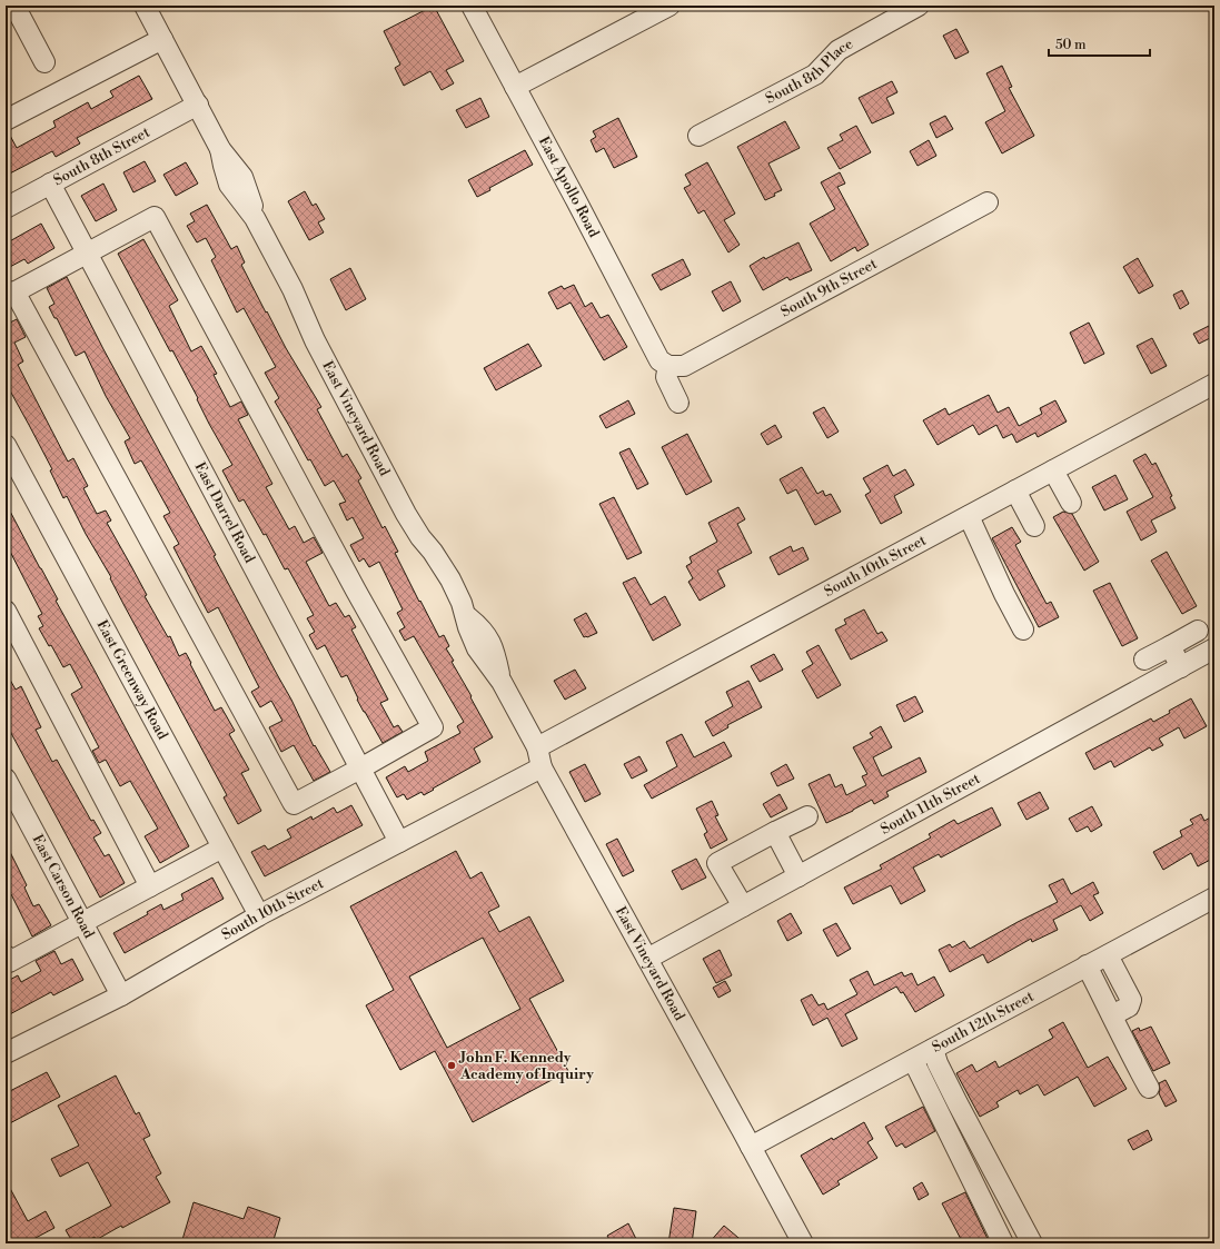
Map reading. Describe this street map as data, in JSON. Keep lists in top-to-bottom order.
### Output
{
  "streets": {
    "street": [
      "South 8th Place",
      "South 8th Street",
      "East Apollo Road",
      "South 9th Street",
      "East Vineyard Road",
      "East Darrel Road",
      "South 10th Street",
      "East Greenway Road",
      "South 11th Street",
      "East Carson Road",
      "South 12th Street"
    ]
  },
  "crossings": [
    ["South 8th Street", "East Vineyard Road"],
    ["South 8th Street", "East Darrel Road"],
    ["East Apollo Road", "South 9th Street"],
    ["East Vineyard Road", "South 10th Street"],
    ["East Vineyard Road", "South 11th Street"],
    ["East Vineyard Road", "South 12th Street"],
    ["East Darrel Road", "South 10th Street"],
    ["South 10th Street", "East Greenway Road"],
    ["South 10th Street", "East Carson Road"]
  ],
  "places": ["John F. Kennedy Academy of Inquiry"],
  "scale_bar": "50 m"
}
